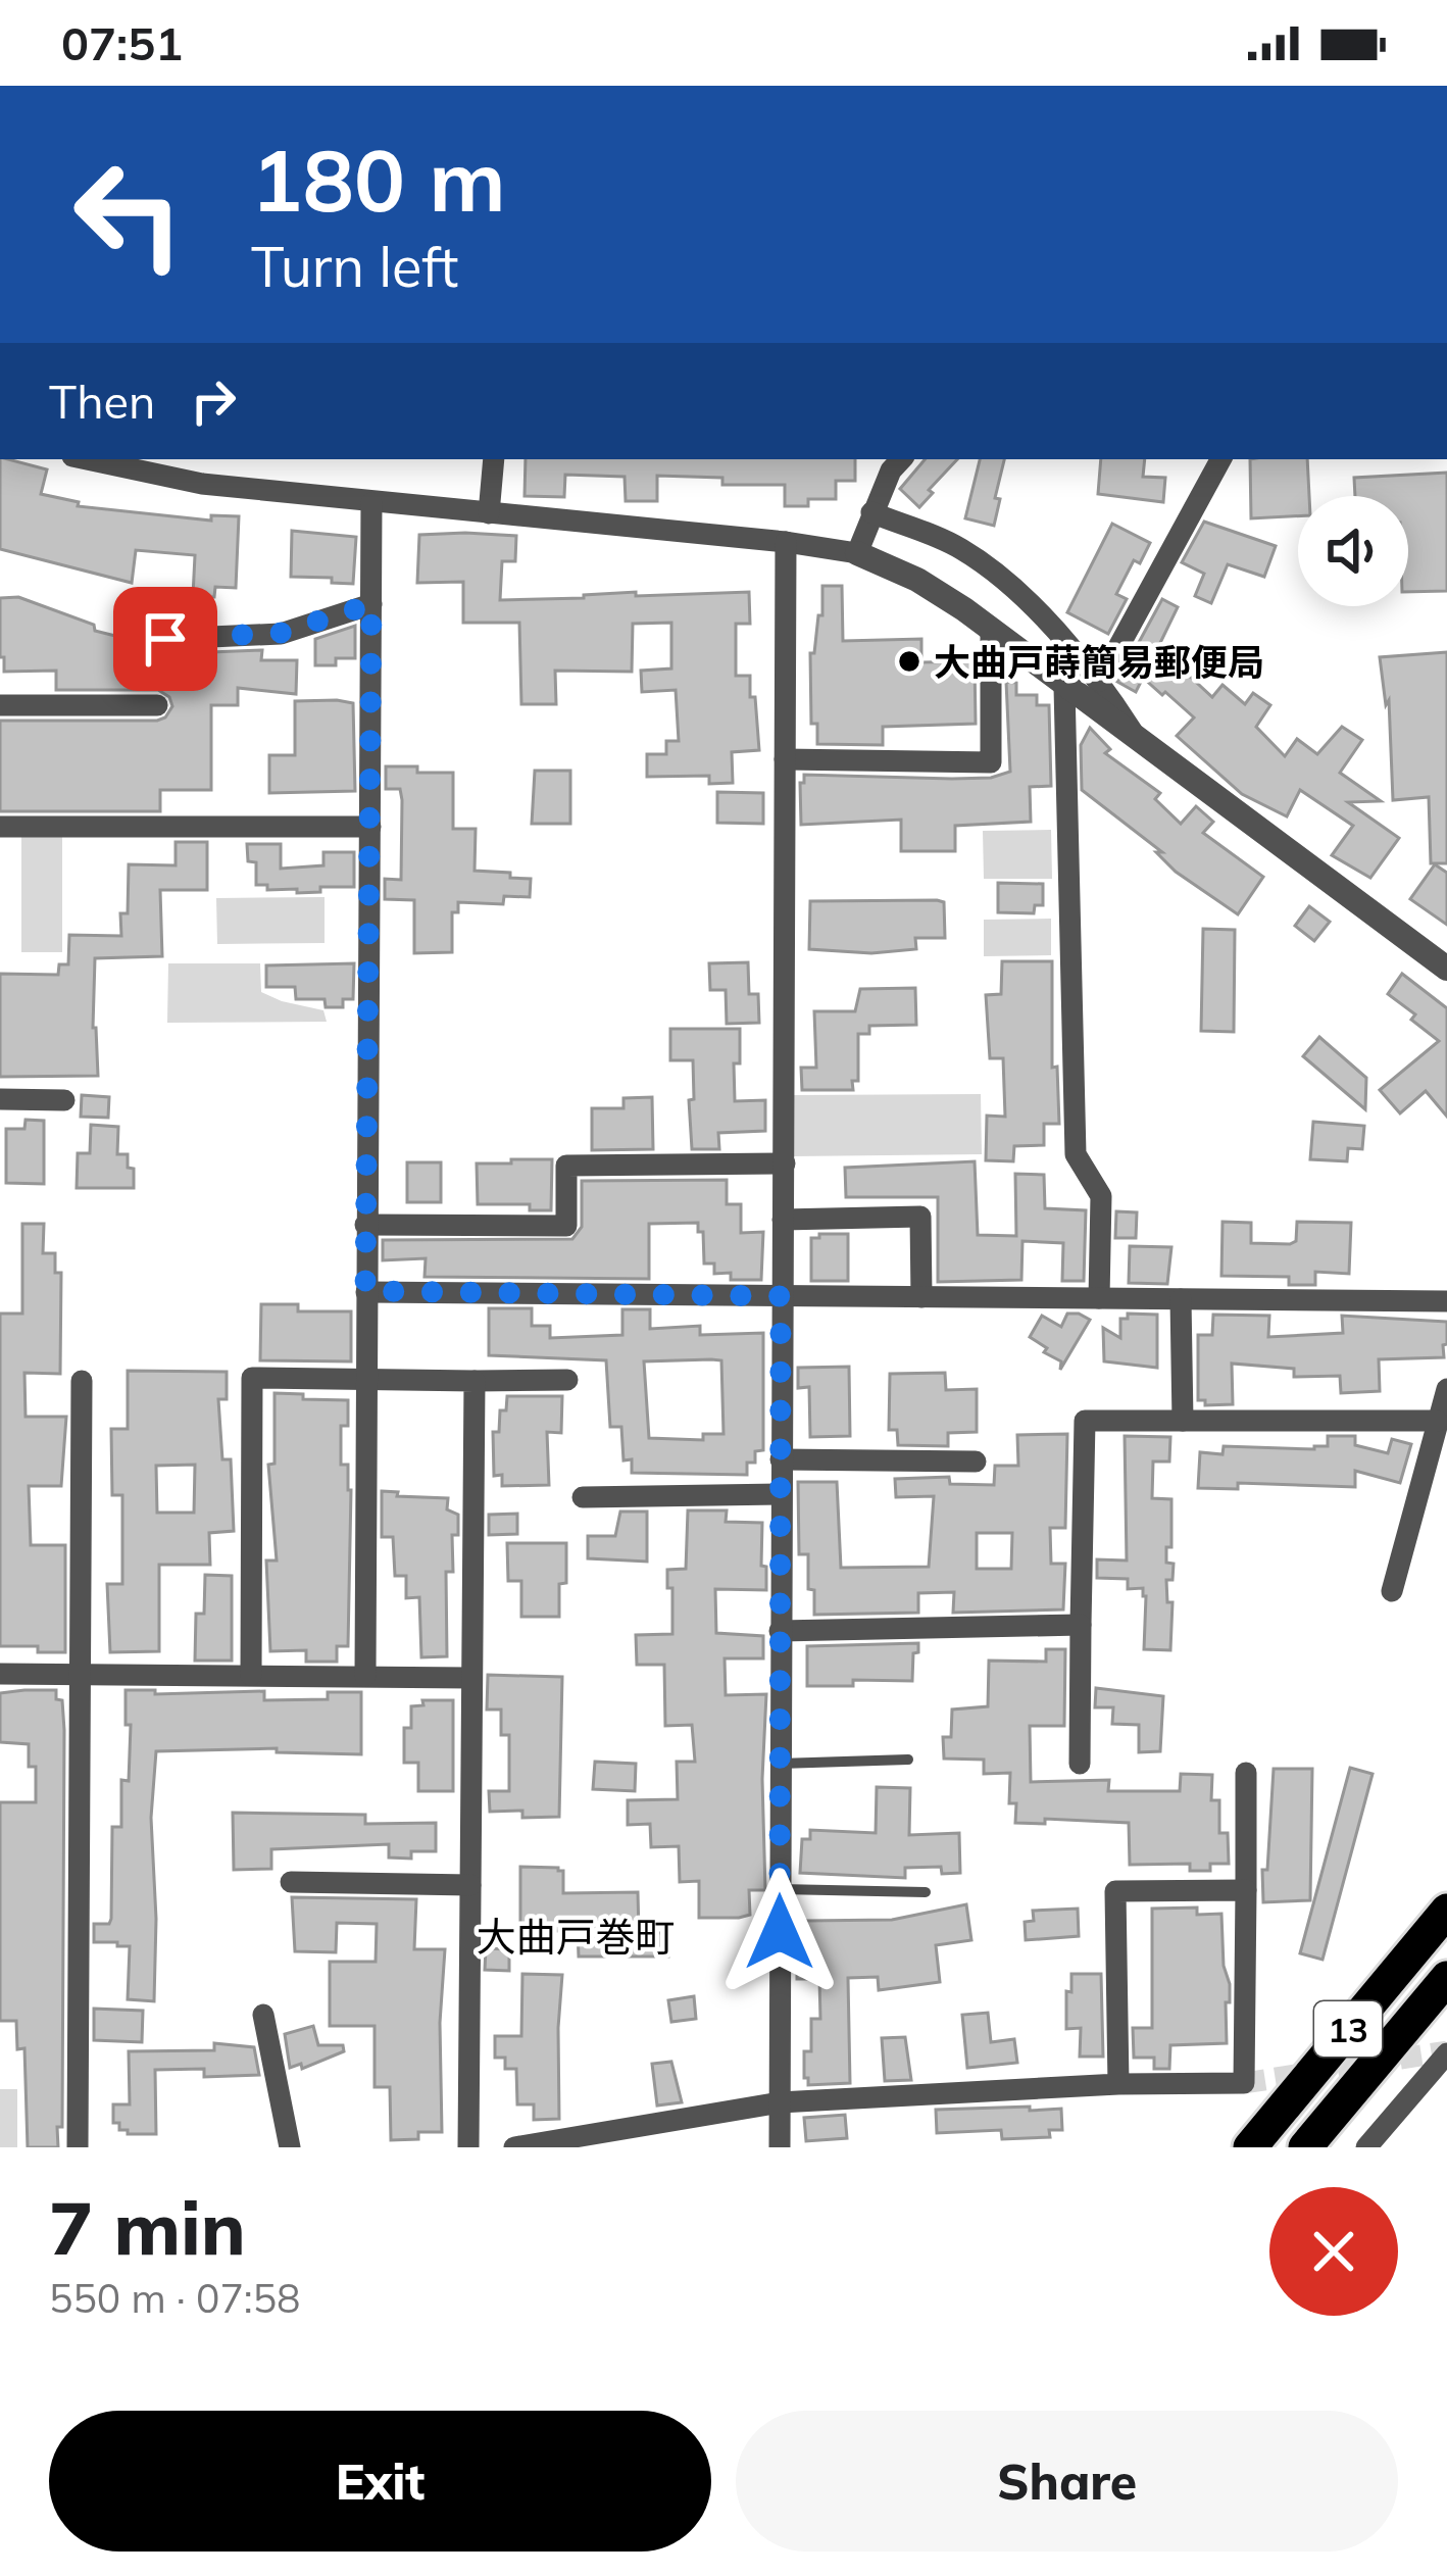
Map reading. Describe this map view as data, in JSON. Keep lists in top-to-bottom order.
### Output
{
  "streets": {
    "highway": ["13"]
  },
  "districts": ["大曲戸巻町"],
  "places": ["大曲戸蒔簡易郵便局"],
  "page": {
    "status": "07:51",
    "turn": ["180 m", "Turn left"],
    "then": "Then",
    "heading": ["7 min", "550 m · 07:58"],
    "buttons": ["Exit", "Share"]
  }
}
